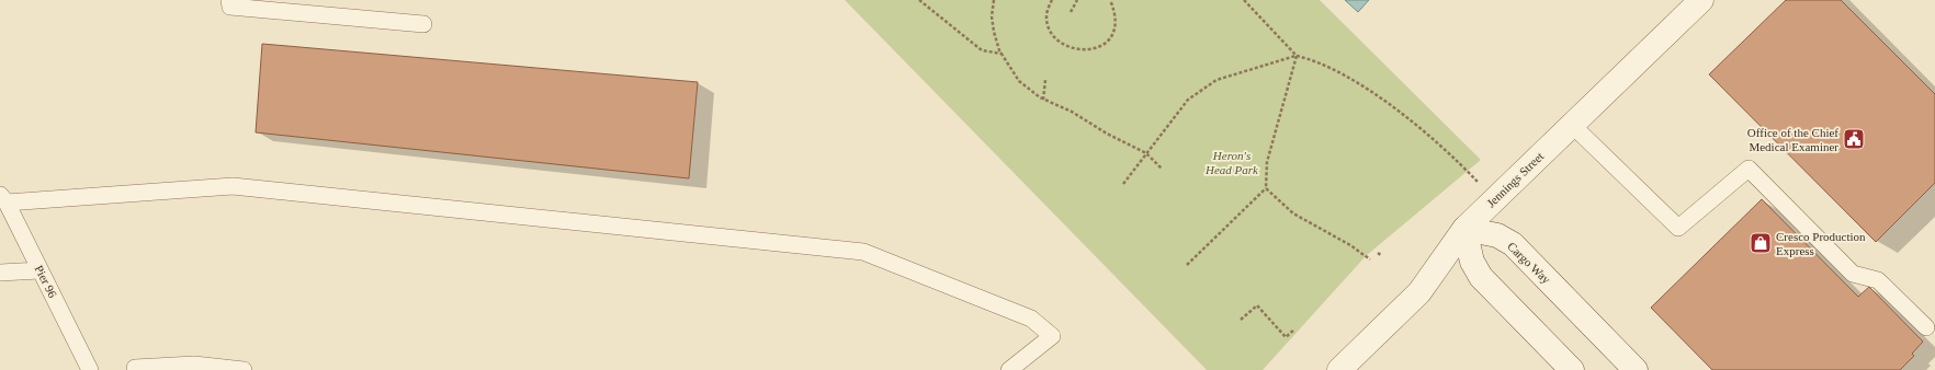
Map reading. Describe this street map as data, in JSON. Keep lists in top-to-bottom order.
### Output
{
  "streets": {
    "street": ["Jennings Street", "Cargo Way"],
    "lane": ["Pier 96"]
  },
  "crossings": [
    ["Jennings Street", "Cargo Way"]
  ],
  "parks": ["Heron's Head Park"],
  "places": {
    "public building": ["Office of the Chief Medical Examiner"],
    "shop": ["Cresco Production Express"]
  }
}
